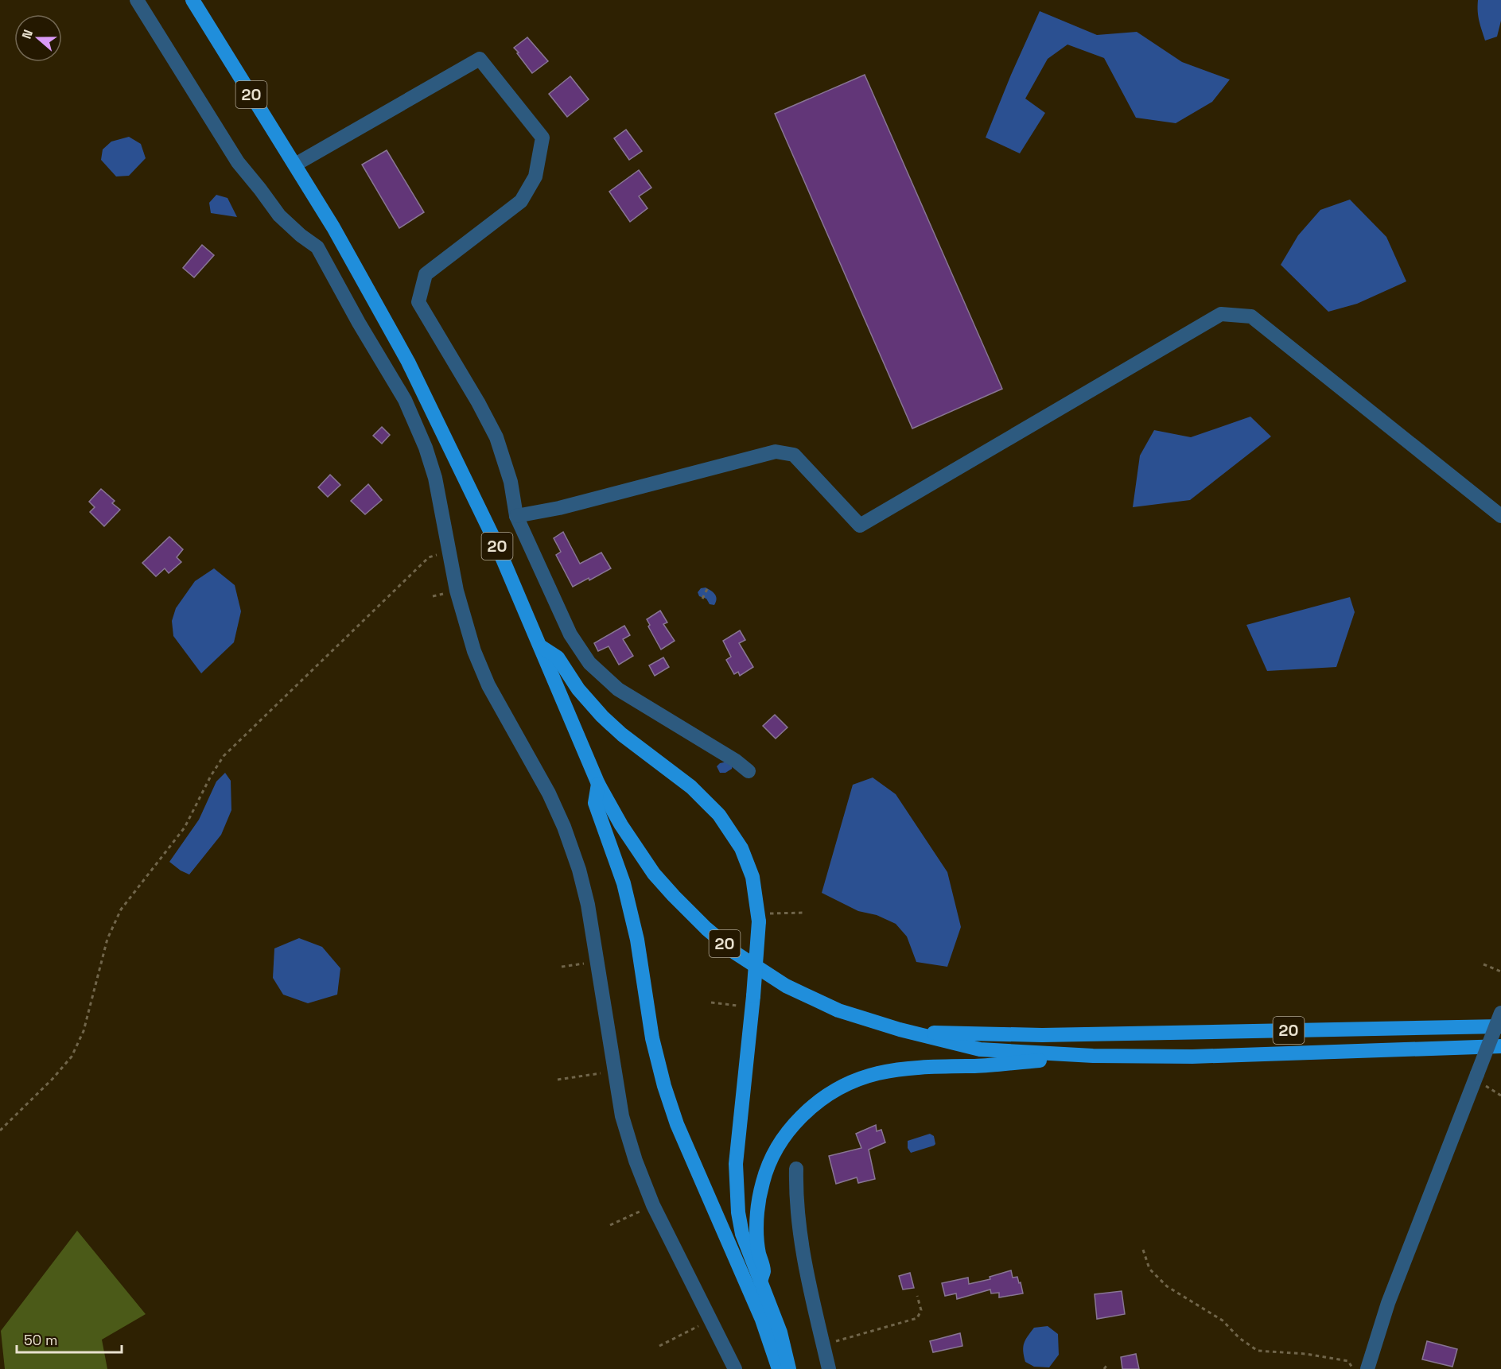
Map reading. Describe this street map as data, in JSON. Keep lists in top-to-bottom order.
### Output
{
  "streets": {
    "main road": ["20"]
  },
  "scale_bar": "50 m",
  "north": "left"
}
